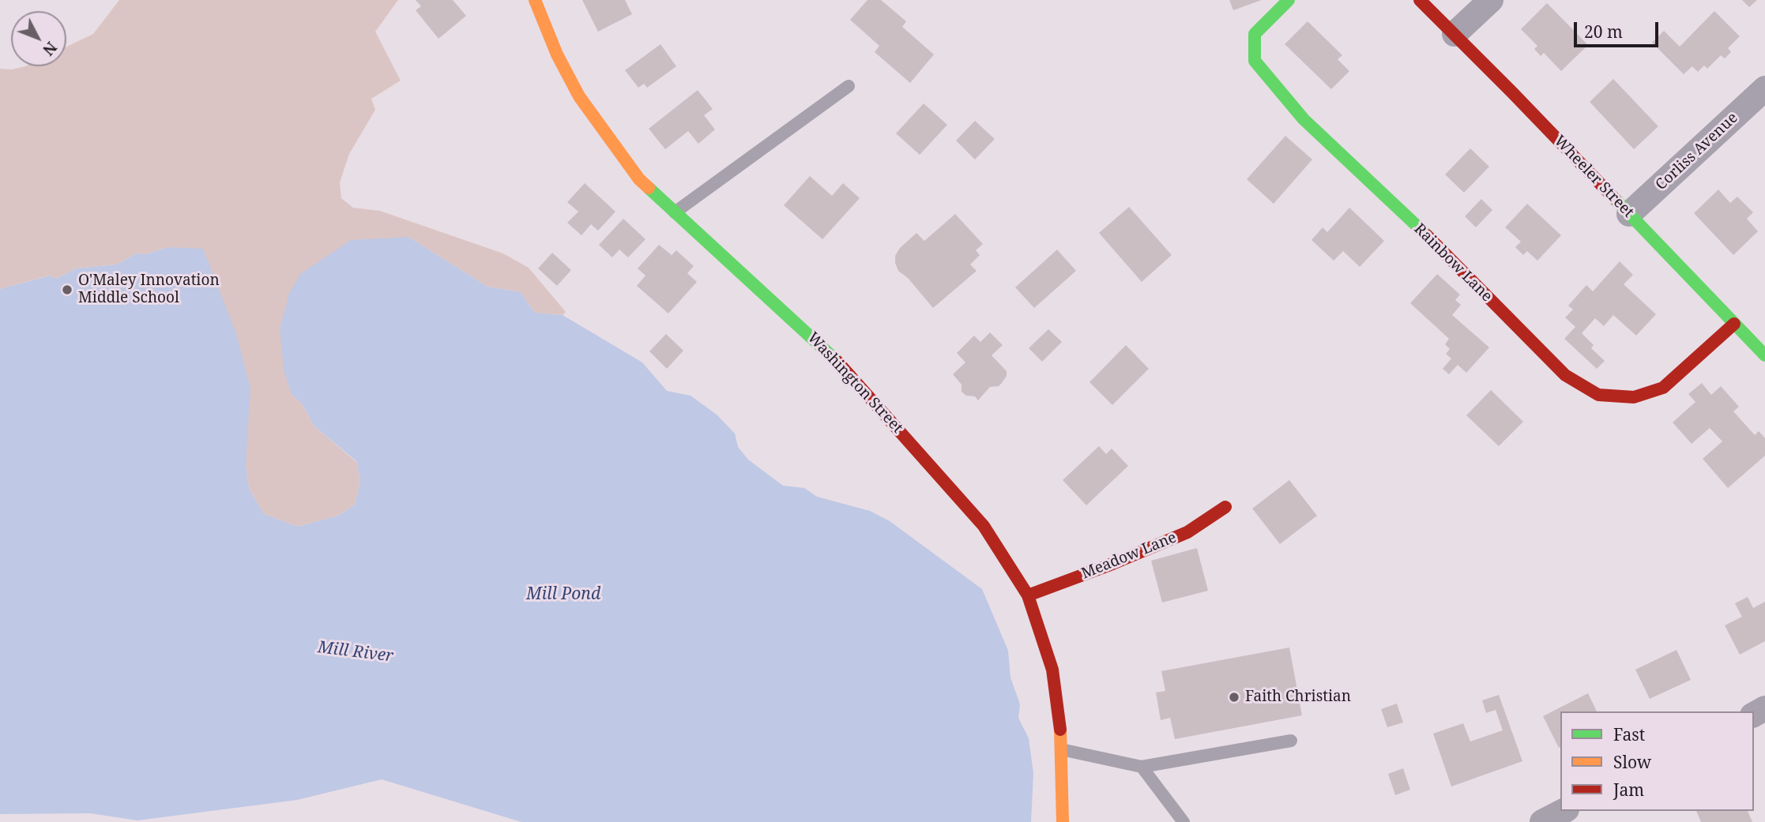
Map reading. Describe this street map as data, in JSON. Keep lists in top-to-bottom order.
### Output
{
  "streets": {
    "street": [
      "Corliss Avenue",
      "Wheeler Street",
      "Rainbow Lane",
      "Washington Street",
      "Meadow Lane"
    ]
  },
  "crossings": [
    ["Corliss Avenue", "Wheeler Street"],
    ["Wheeler Street", "Rainbow Lane"],
    ["Washington Street", "Meadow Lane"]
  ],
  "water": ["Mill Pond", "Mill River"],
  "places": ["O'Maley Innovation Middle School", "Faith Christian"],
  "legend": ["Fast", "Slow", "Jam"],
  "scale_bar": "20 m",
  "north": "bottom right"
}
